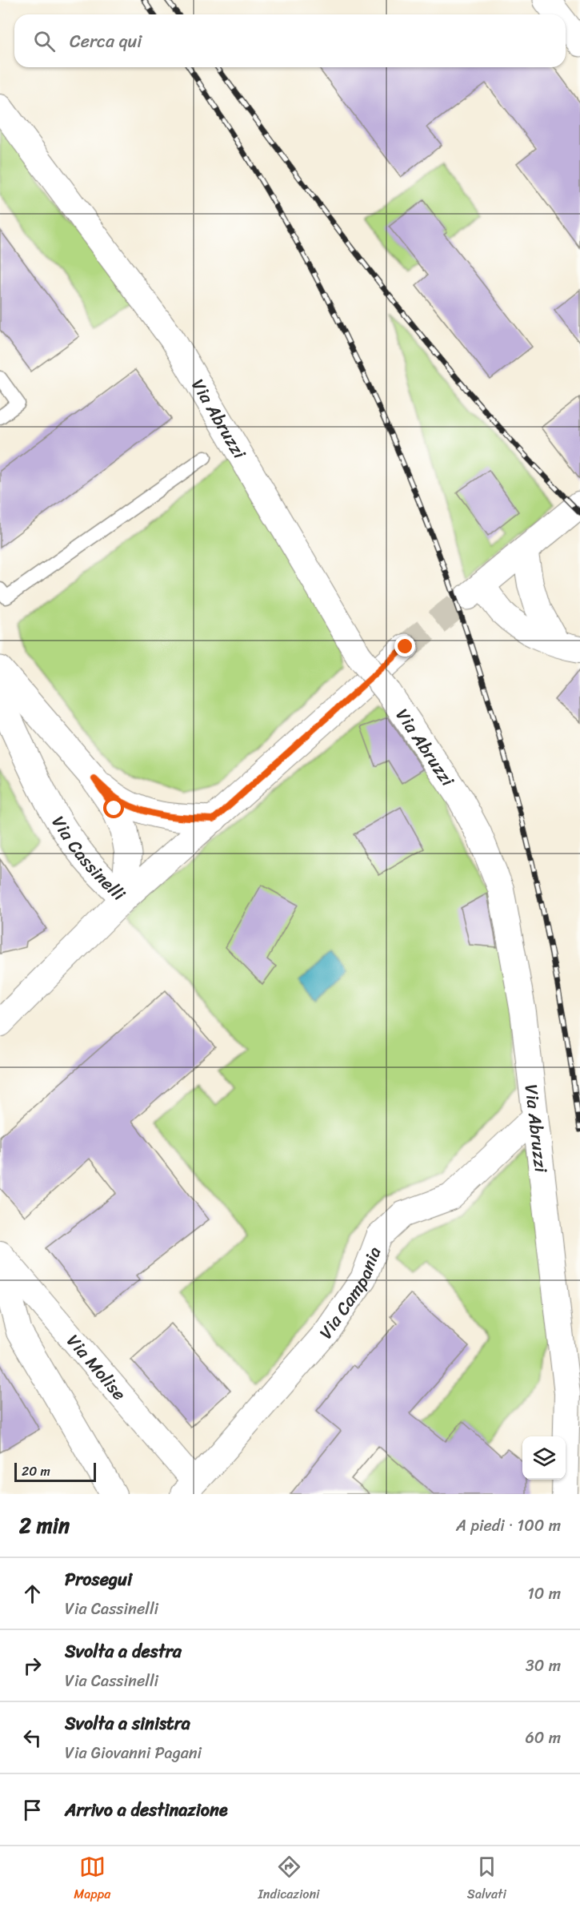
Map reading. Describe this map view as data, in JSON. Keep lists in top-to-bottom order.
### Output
{
  "streets": {
    "street": [
      "Via Abruzzi",
      "Via Cassinelli",
      "Via Campania",
      "Via Molise"
    ]
  },
  "crossings": [
    ["Via Abruzzi", "Via Campania"],
    ["Via Campania", "Via Molise"]
  ],
  "scale_bar": "20 m",
  "page": {
    "search": "Cerca qui",
    "scale": "20 m",
    "heading": ["2 min", "A piedi · 100 m"],
    "list": [
      ["Prosegui", "Via Cassinelli", "10 m"],
      ["Svolta a destra", "Via Cassinelli", "30 m"],
      ["Svolta a sinistra", "Via Giovanni Pagani", "60 m"],
      "Arrivo a destinazione"
    ],
    "nav": ["Mappa", "Indicazioni", "Salvati"]
  }
}
